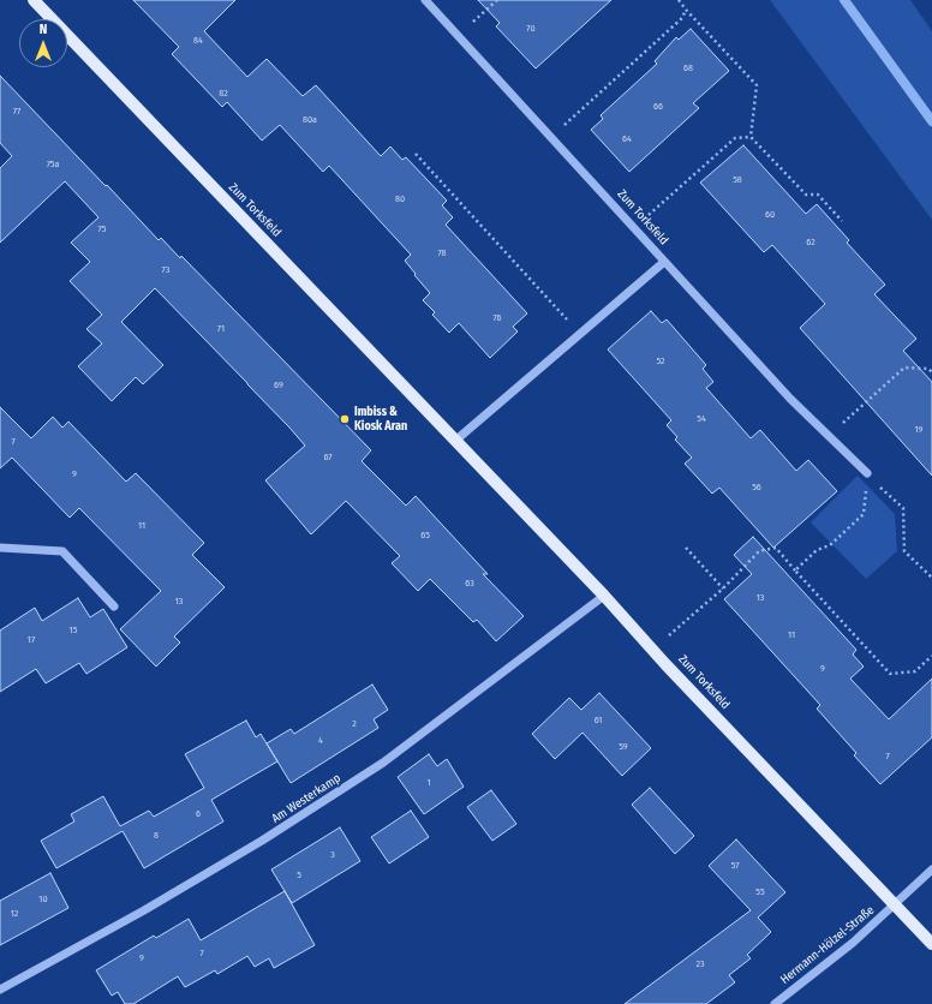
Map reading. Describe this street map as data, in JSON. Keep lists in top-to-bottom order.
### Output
{
  "streets": {
    "main road": ["Zum Torksfeld"],
    "street": ["Am Westerkamp", "Hermann-Hölzel-Straße"]
  },
  "crossings": [
    ["Zum Torksfeld", "Am Westerkamp"],
    ["Zum Torksfeld", "Hermann-Hölzel-Straße"]
  ],
  "places": ["Imbiss & Kiosk Aran"],
  "house_numbers": [
    "70",
    "84",
    "68",
    "82",
    "66",
    "77",
    "80a",
    "64",
    "75a",
    "58",
    "80",
    "60",
    "75",
    "62",
    "78",
    "73",
    "76",
    "71",
    "52",
    "69",
    "54",
    "19",
    "7",
    "67",
    "9",
    "56",
    "11",
    "65",
    "63",
    "13",
    "13",
    "15",
    "11",
    "17",
    "9",
    "61",
    "2",
    "4",
    "59",
    "7",
    "1",
    "6",
    "8",
    "3",
    "57",
    "5",
    "55",
    "10",
    "12",
    "7",
    "9",
    "23"
  ],
  "north": "top"
}
